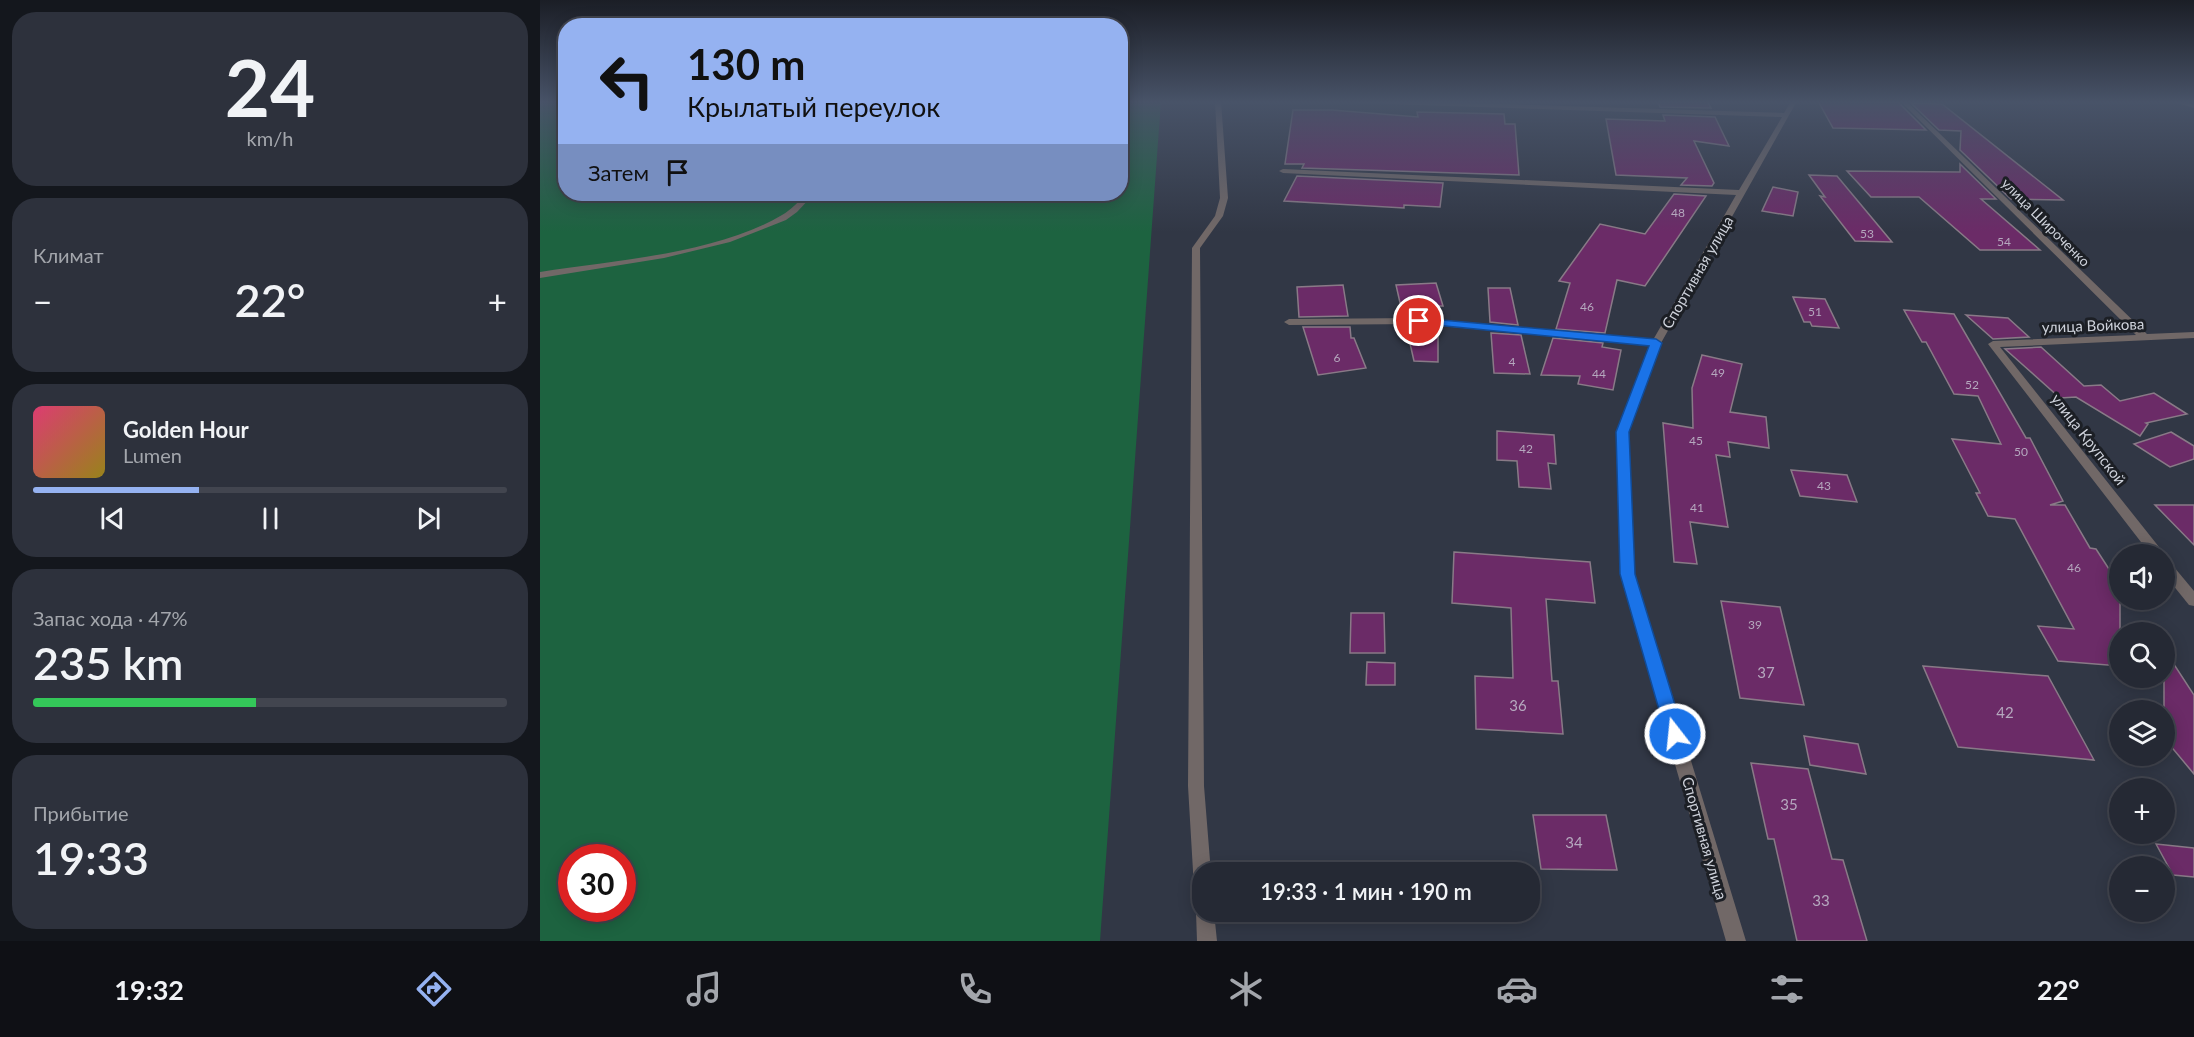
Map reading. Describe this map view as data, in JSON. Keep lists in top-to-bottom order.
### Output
{
  "streets": {
    "street": [
      "улица Широченко",
      "Спортивная улица",
      "улица Войкова",
      "улица Крупской"
    ]
  },
  "crossings": [
    ["улица Широченко", "улица Войкова"],
    ["улица Войкова", "улица Крупской"]
  ],
  "house_numbers": [
    "48",
    "53",
    "54",
    "46",
    "51",
    "6",
    "4",
    "49",
    "44",
    "52",
    "45",
    "42",
    "50",
    "43",
    "41",
    "46",
    "39",
    "37",
    "36",
    "42",
    "35",
    "34",
    "33"
  ],
  "page": {
    "tile": [
      ["24", "km/h"],
      "Климат",
      ["Запас хода · 47%", "235 km"],
      ["Прибытие", "19:33"]
    ],
    "turn": ["130 m", "Крылатый переулок"],
    "then": "Затем",
    "heat": ["−", "22°", "+"],
    "song": ["Golden Hour", "Lumen"],
    "map_buttons": ["+", "−"],
    "limit": "30",
    "trip": "19:33 · 1 мин · 190 m",
    "tabs": ["19:32", "22°"]
  }
}
